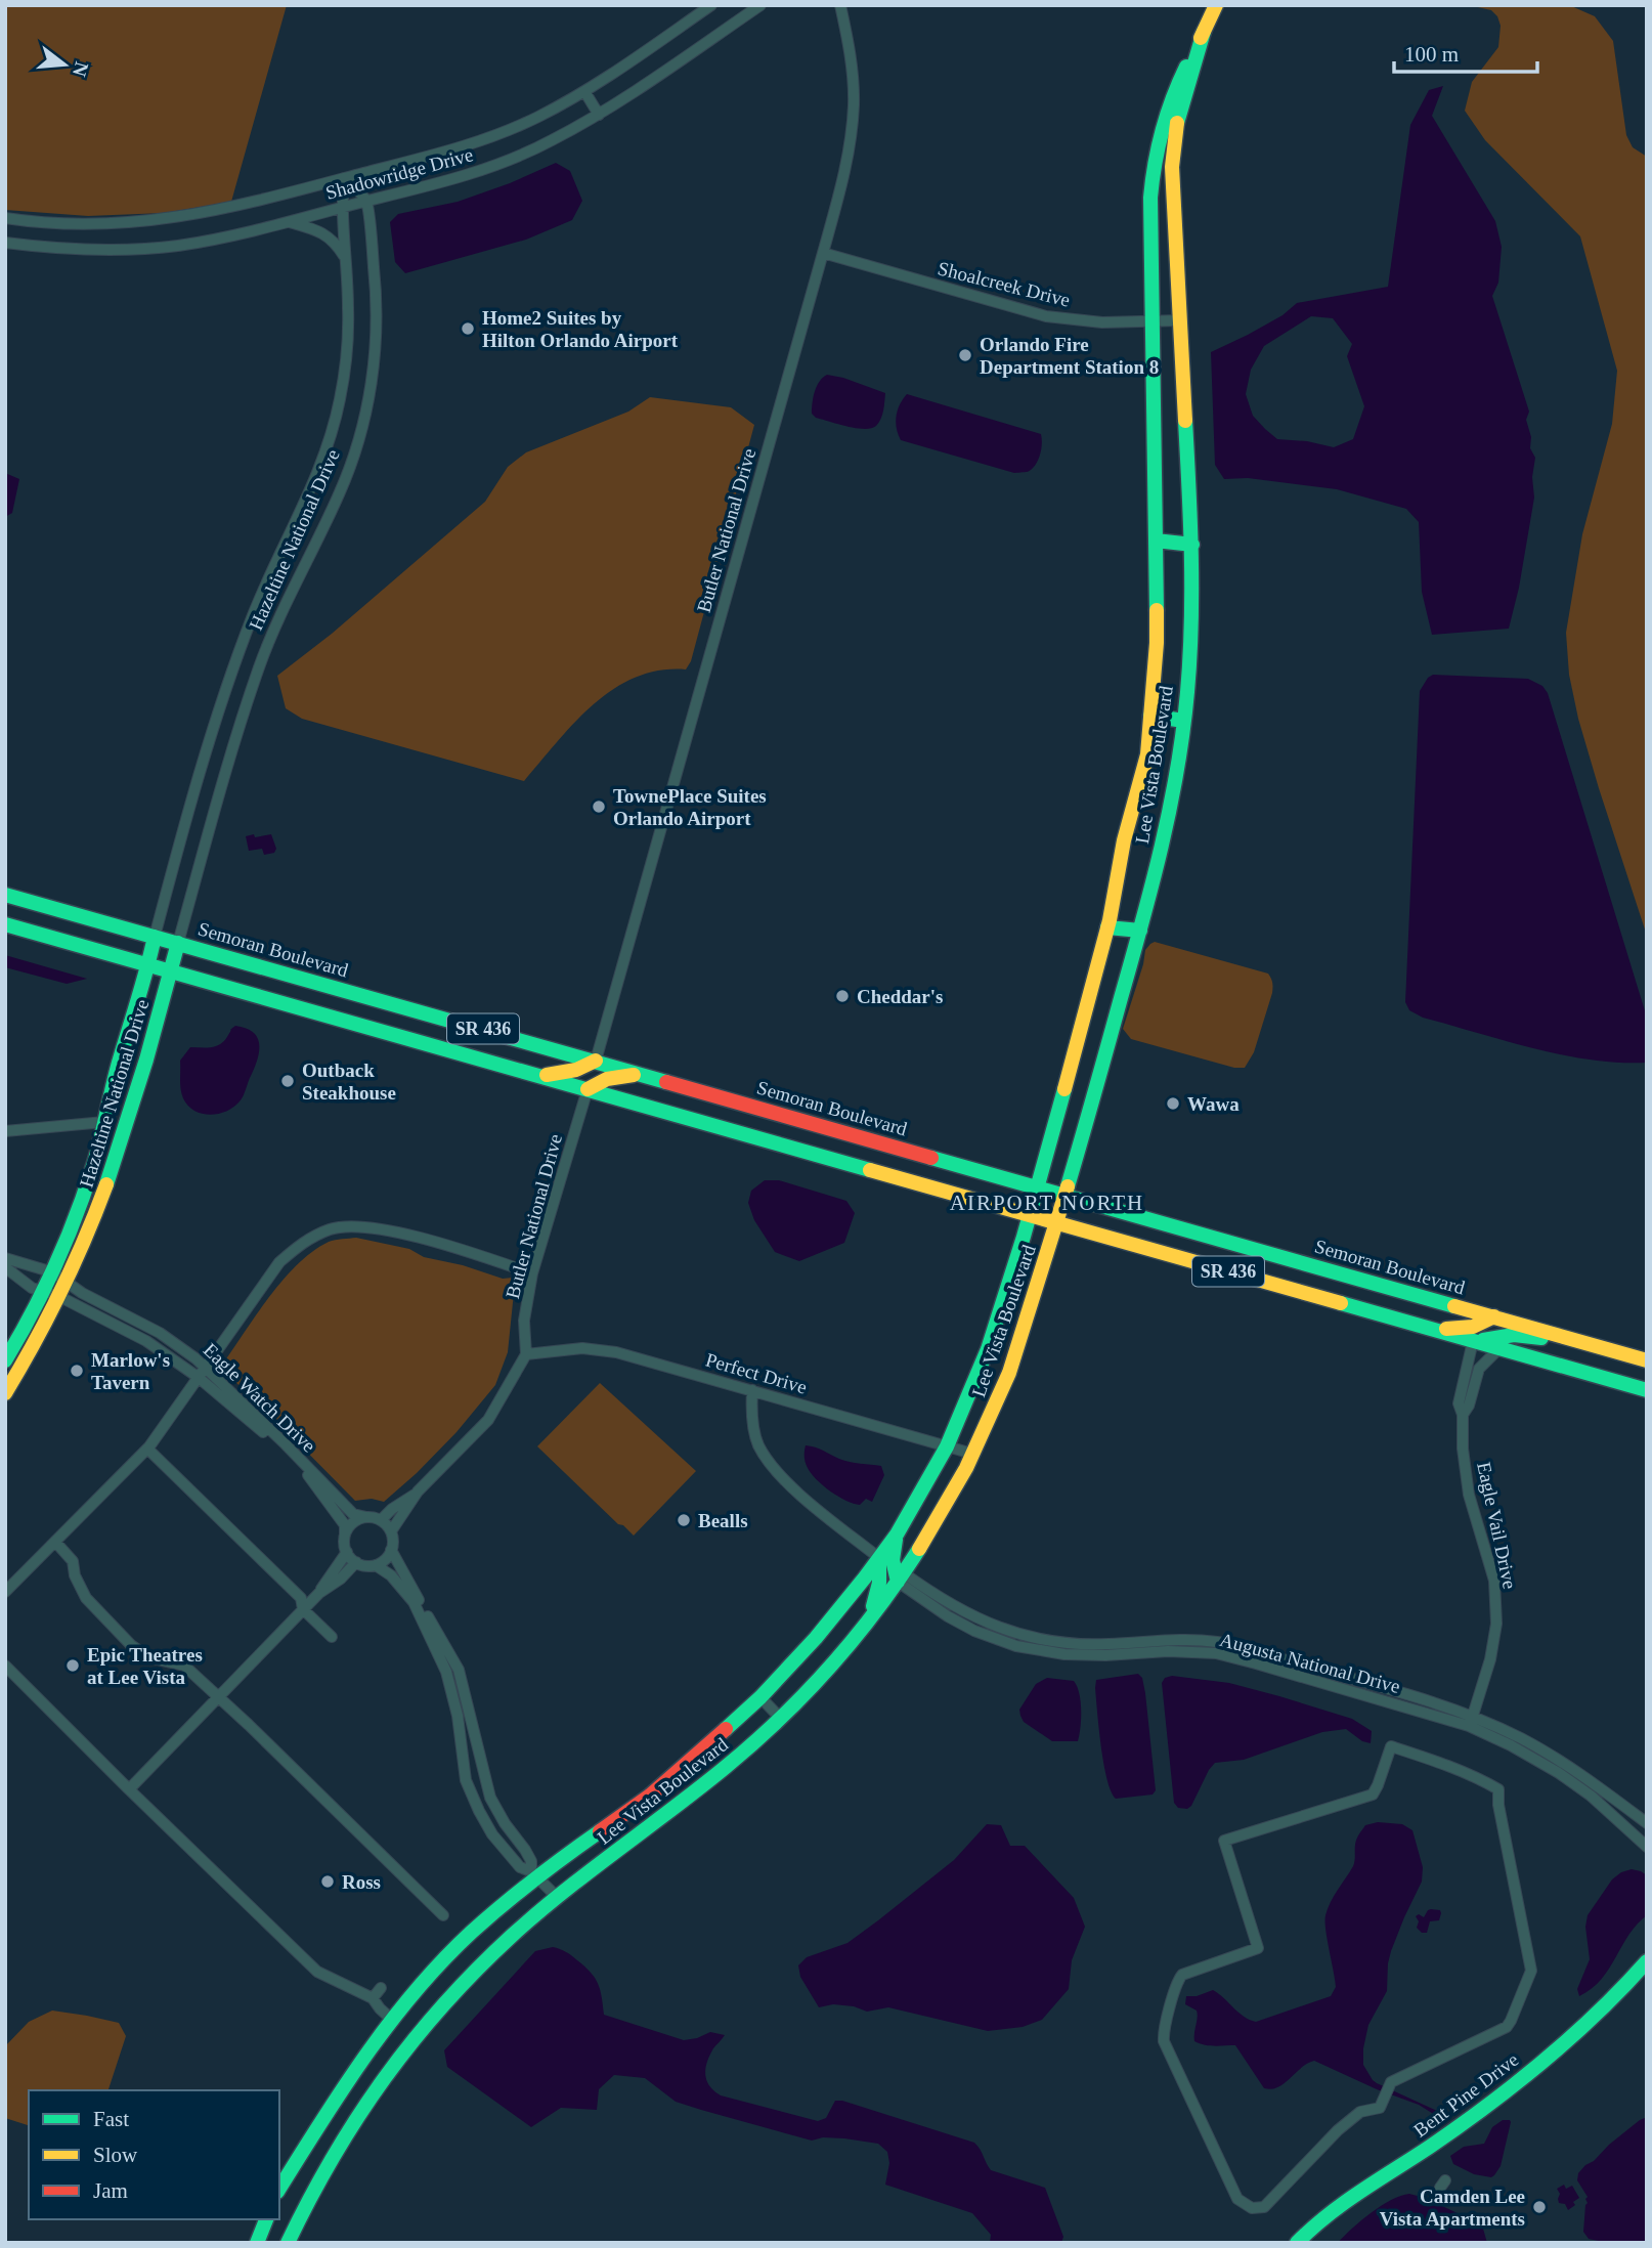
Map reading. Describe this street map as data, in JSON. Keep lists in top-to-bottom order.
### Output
{
  "streets": {
    "street": [
      "Shadowridge Drive",
      "Shoalcreek Drive",
      "Butler National Drive",
      "Hazeltine National Drive",
      "Lee Vista Boulevard",
      "Semoran Boulevard",
      "SR 436",
      "Perfect Drive",
      "Eagle Watch Drive",
      "Eagle Vail Drive",
      "Augusta National Drive",
      "Bent Pine Drive"
    ]
  },
  "crossings": [
    ["Shadowridge Drive", "Hazeltine National Drive"],
    ["Shoalcreek Drive", "Butler National Drive"],
    ["Shoalcreek Drive", "Lee Vista Boulevard"],
    ["Butler National Drive", "Semoran Boulevard"],
    ["Butler National Drive", "SR 436"],
    ["Butler National Drive", "Perfect Drive"],
    ["Hazeltine National Drive", "Semoran Boulevard"],
    ["Hazeltine National Drive", "SR 436"],
    ["Hazeltine National Drive", "Eagle Watch Drive"],
    ["Lee Vista Boulevard", "Semoran Boulevard"],
    ["Lee Vista Boulevard", "SR 436"],
    ["Lee Vista Boulevard", "Perfect Drive"],
    ["Lee Vista Boulevard", "Augusta National Drive"],
    ["SR 436", "Eagle Vail Drive"],
    ["Eagle Vail Drive", "Augusta National Drive"]
  ],
  "districts": ["AIRPORT NORTH"],
  "places": [
    "Home2 Suites by Hilton Orlando Airport",
    "Orlando Fire Department Station 8",
    "TownePlace Suites Orlando Airport",
    "Cheddar's",
    "Outback Steakhouse",
    "Wawa",
    "Marlow's Tavern",
    "Bealls",
    "Epic Theatres at Lee Vista",
    "Ross",
    "Camden Lee Vista Apartments"
  ],
  "legend": ["Fast", "Slow", "Jam"],
  "scale_bar": "100 m",
  "north": "right"
}
